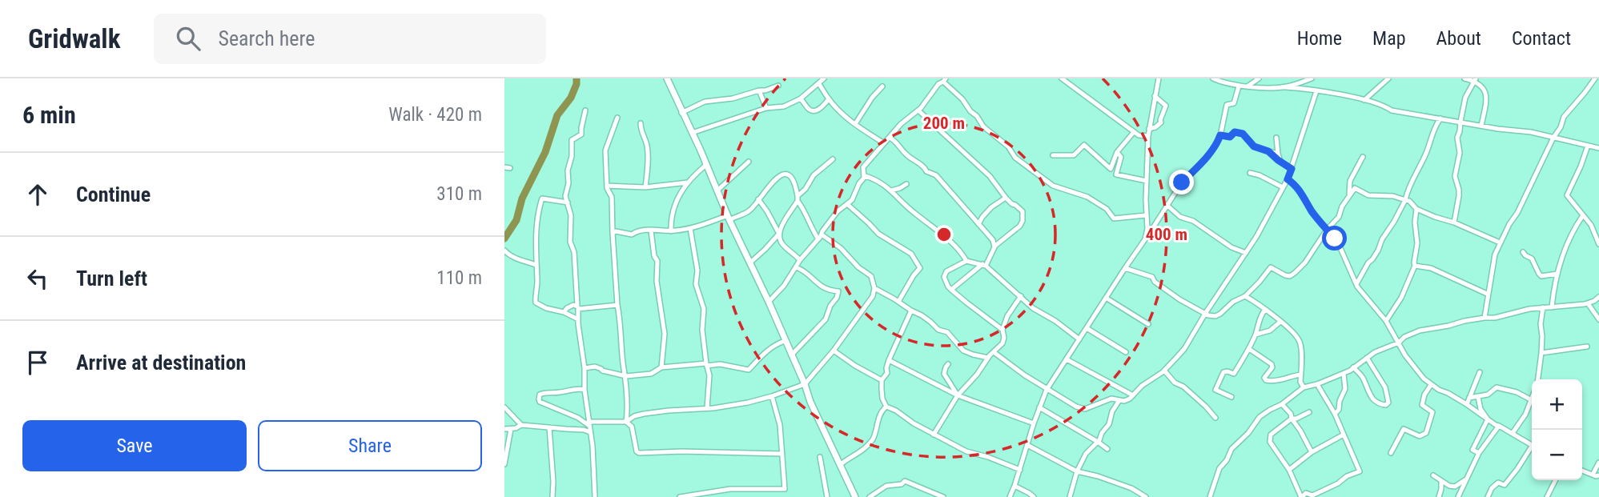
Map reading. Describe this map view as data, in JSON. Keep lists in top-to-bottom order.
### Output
{
  "page": {
    "header": "Gridwalk",
    "search": "Search here",
    "nav": [
      "Home",
      "Map",
      "About",
      "Contact"
    ],
    "heading": ["6 min", "Walk · 420 m"],
    "list": [
      ["Continue", "310 m"],
      ["Turn left", "110 m"],
      "Arrive at destination"
    ],
    "map_buttons": ["+", "−"],
    "buttons": ["Save", "Share"]
  },
  "rings": ["200 m", "400 m"]
}
